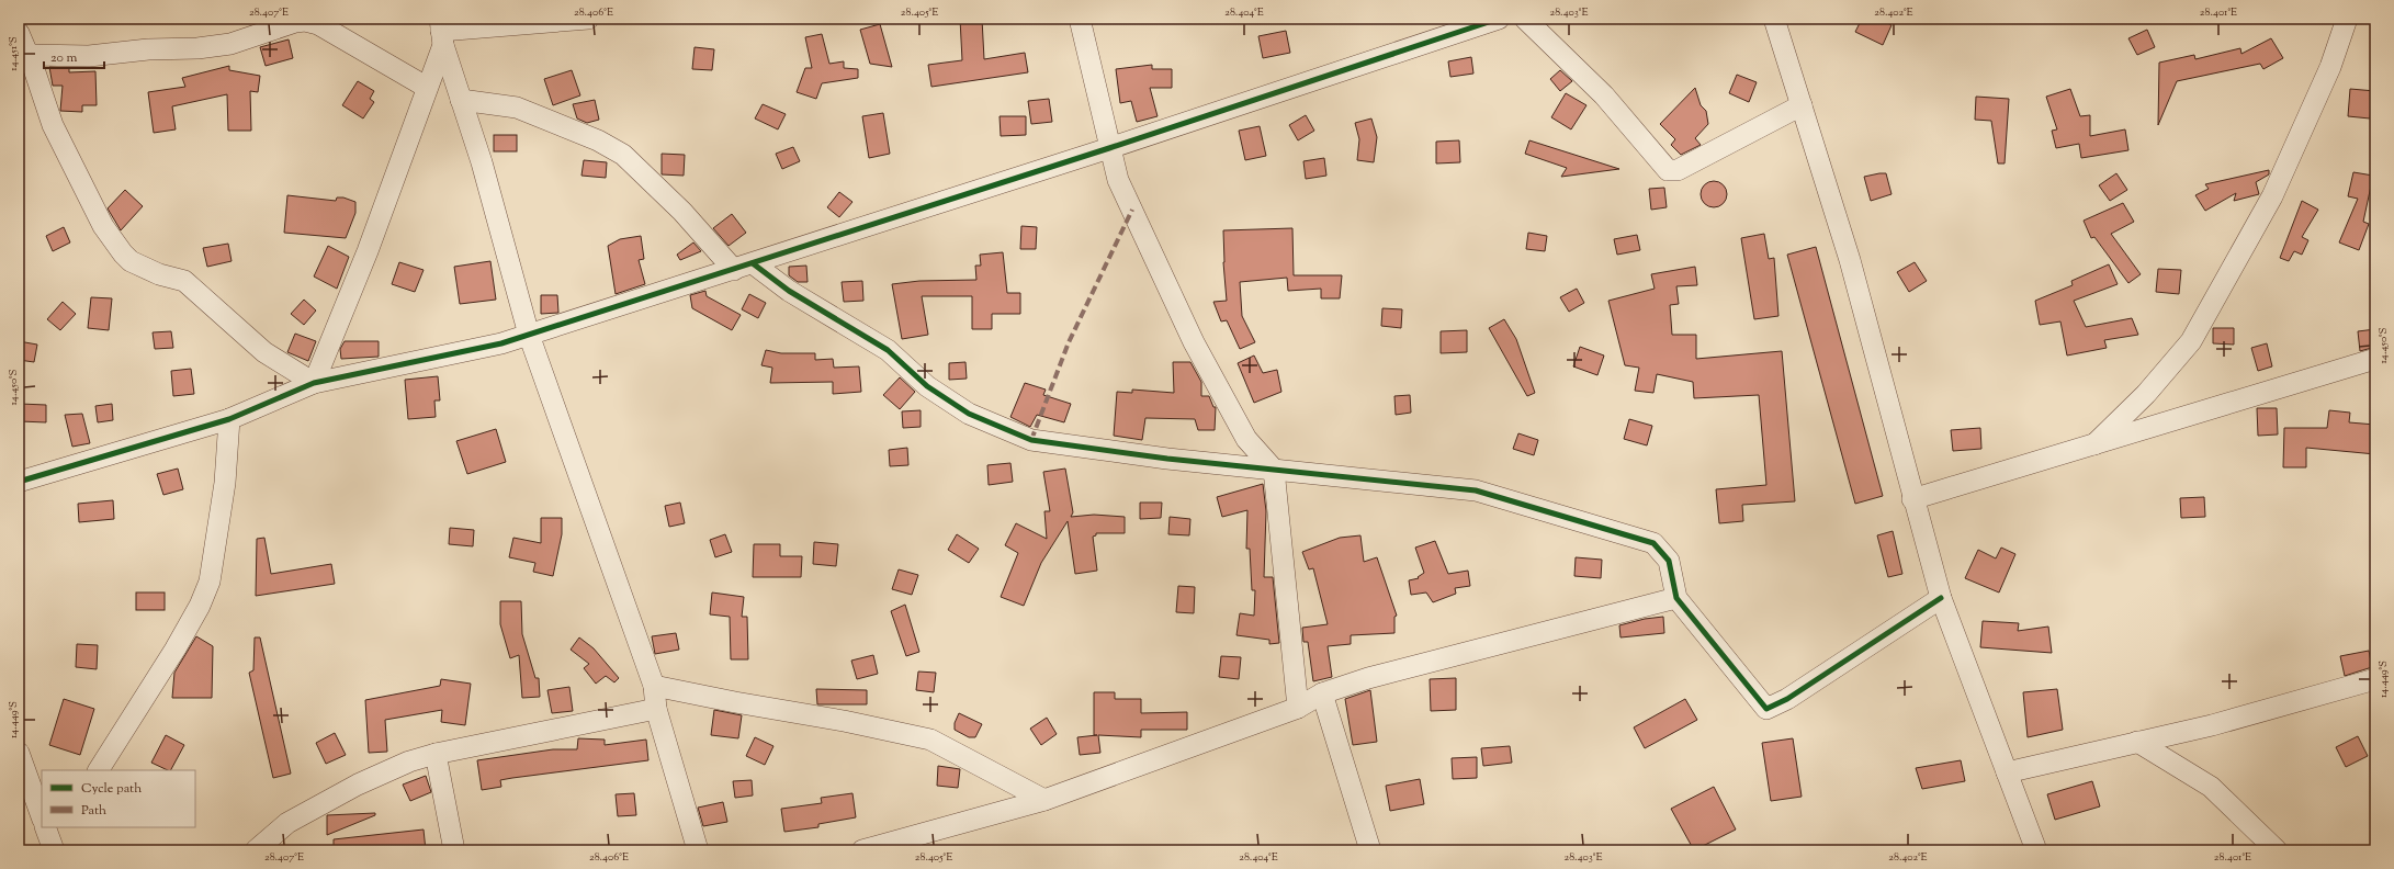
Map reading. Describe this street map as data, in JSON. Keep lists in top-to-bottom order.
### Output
{
  "legend": ["Cycle path", "Path"],
  "scale_bar": "20 m",
  "coordinates": [
    "28.407°E",
    "28.406°E",
    "28.405°E",
    "28.404°E",
    "28.403°E",
    "28.402°E",
    "28.401°E",
    "14.451°S",
    "14.450°S",
    "14.449°S"
  ]
}
